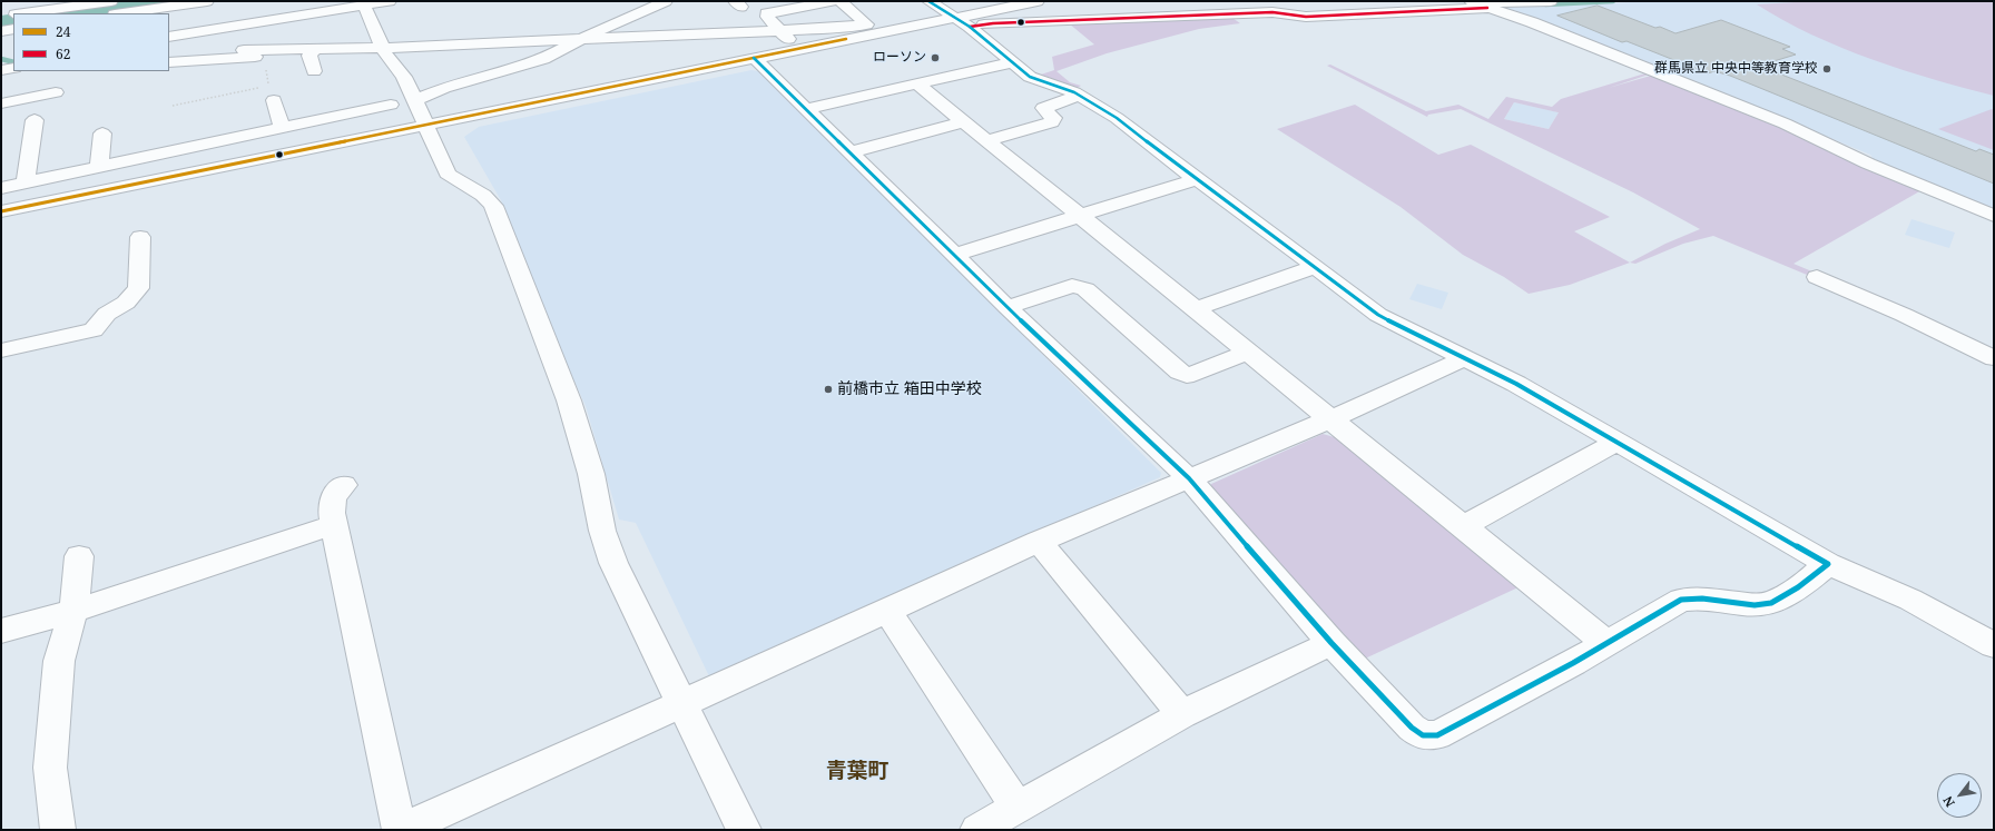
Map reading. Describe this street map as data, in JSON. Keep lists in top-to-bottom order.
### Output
{
  "districts": ["青葉町"],
  "places": ["ローソン", "群馬県立 中央中等教育学校", "前橋市立 箱田中学校"],
  "lines": ["transit line 62", "transit line 24"],
  "legend": ["24", "62"],
  "north": "bottom left"
}
